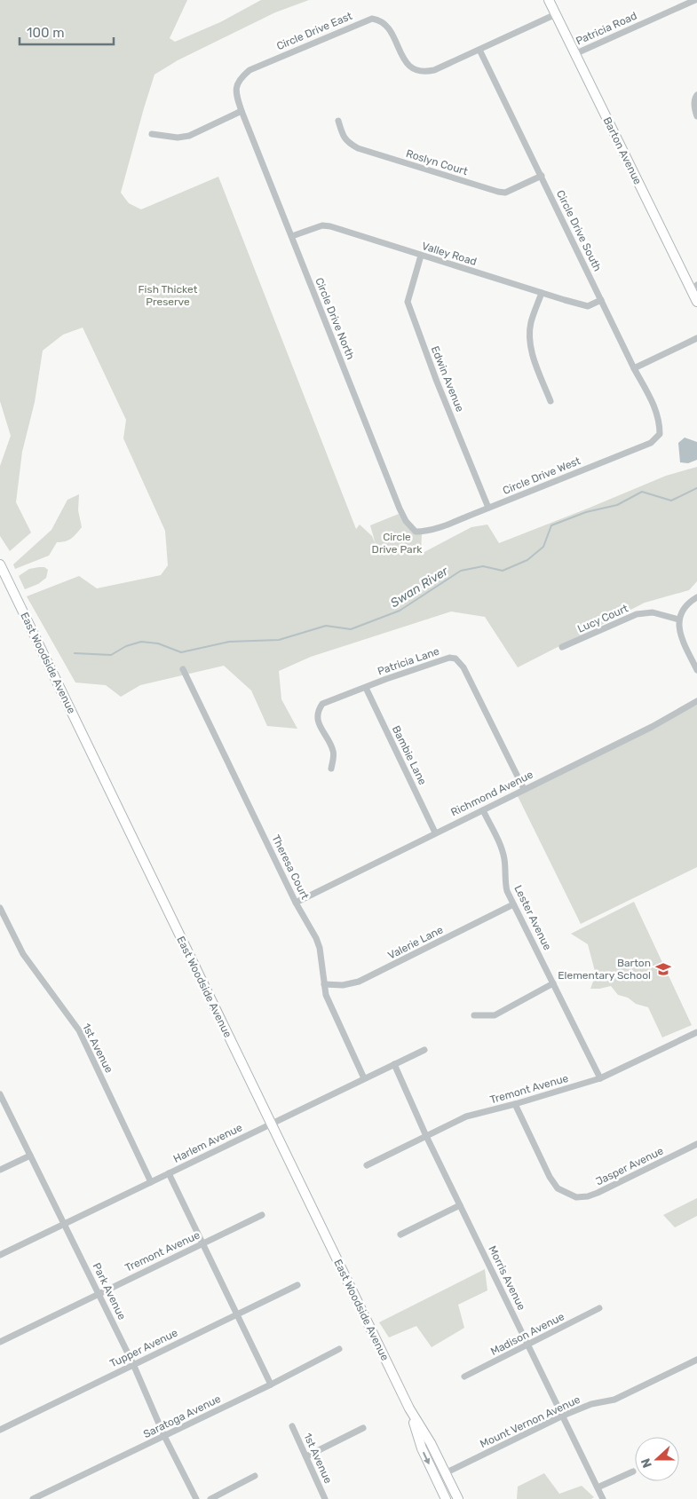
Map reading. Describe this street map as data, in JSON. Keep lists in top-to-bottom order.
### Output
{
  "streets": {
    "main road": ["Barton Avenue", "East Woodside Avenue"],
    "street": [
      "Patricia Road",
      "Circle Drive East",
      "Roslyn Court",
      "Circle Drive South",
      "Valley Road",
      "Circle Drive North",
      "Edwin Avenue",
      "Circle Drive West",
      "Lucy Court",
      "Patricia Lane",
      "Bambie Lane",
      "Richmond Avenue",
      "Theresa Court",
      "Lester Avenue",
      "Valerie Lane",
      "1st Avenue",
      "Tremont Avenue",
      "Harlem Avenue",
      "Jasper Avenue",
      "Morris Avenue",
      "Park Avenue",
      "Madison Avenue",
      "Tupper Avenue",
      "Saratoga Avenue",
      "Mount Vernon Avenue"
    ]
  },
  "crossings": [
    ["Patricia Road", "Barton Avenue"],
    ["Circle Drive East", "Barton Avenue"],
    ["Circle Drive East", "Circle Drive South"],
    ["Circle Drive East", "Circle Drive North"],
    ["Roslyn Court", "Circle Drive South"],
    ["Circle Drive South", "Valley Road"],
    ["Circle Drive South", "Circle Drive West"],
    ["Valley Road", "Circle Drive North"],
    ["Valley Road", "Edwin Avenue"],
    ["Circle Drive North", "Circle Drive West"],
    ["Edwin Avenue", "Circle Drive West"],
    ["Patricia Lane", "Bambie Lane"],
    ["Patricia Lane", "Richmond Avenue"],
    ["East Woodside Avenue", "Harlem Avenue"],
    ["East Woodside Avenue", "Mount Vernon Avenue"],
    ["Bambie Lane", "Richmond Avenue"],
    ["Richmond Avenue", "Theresa Court"],
    ["Richmond Avenue", "Lester Avenue"],
    ["Theresa Court", "Valerie Lane"],
    ["Theresa Court", "Harlem Avenue"],
    ["Lester Avenue", "Valerie Lane"],
    ["Lester Avenue", "Tremont Avenue"],
    ["1st Avenue", "Harlem Avenue"],
    ["Tremont Avenue", "Jasper Avenue"],
    ["Tremont Avenue", "Morris Avenue"],
    ["Tremont Avenue", "Park Avenue"],
    ["Harlem Avenue", "Morris Avenue"],
    ["Harlem Avenue", "Park Avenue"],
    ["Morris Avenue", "Madison Avenue"],
    ["Morris Avenue", "Mount Vernon Avenue"],
    ["Park Avenue", "Tupper Avenue"],
    ["Park Avenue", "Saratoga Avenue"]
  ],
  "water": ["Swan River"],
  "parks": ["Fish Thicket Preserve", "Circle Drive Park"],
  "places": {
    "school or university": ["Barton Elementary School"]
  },
  "scale_bar": "100 m",
  "north": "left"
}
